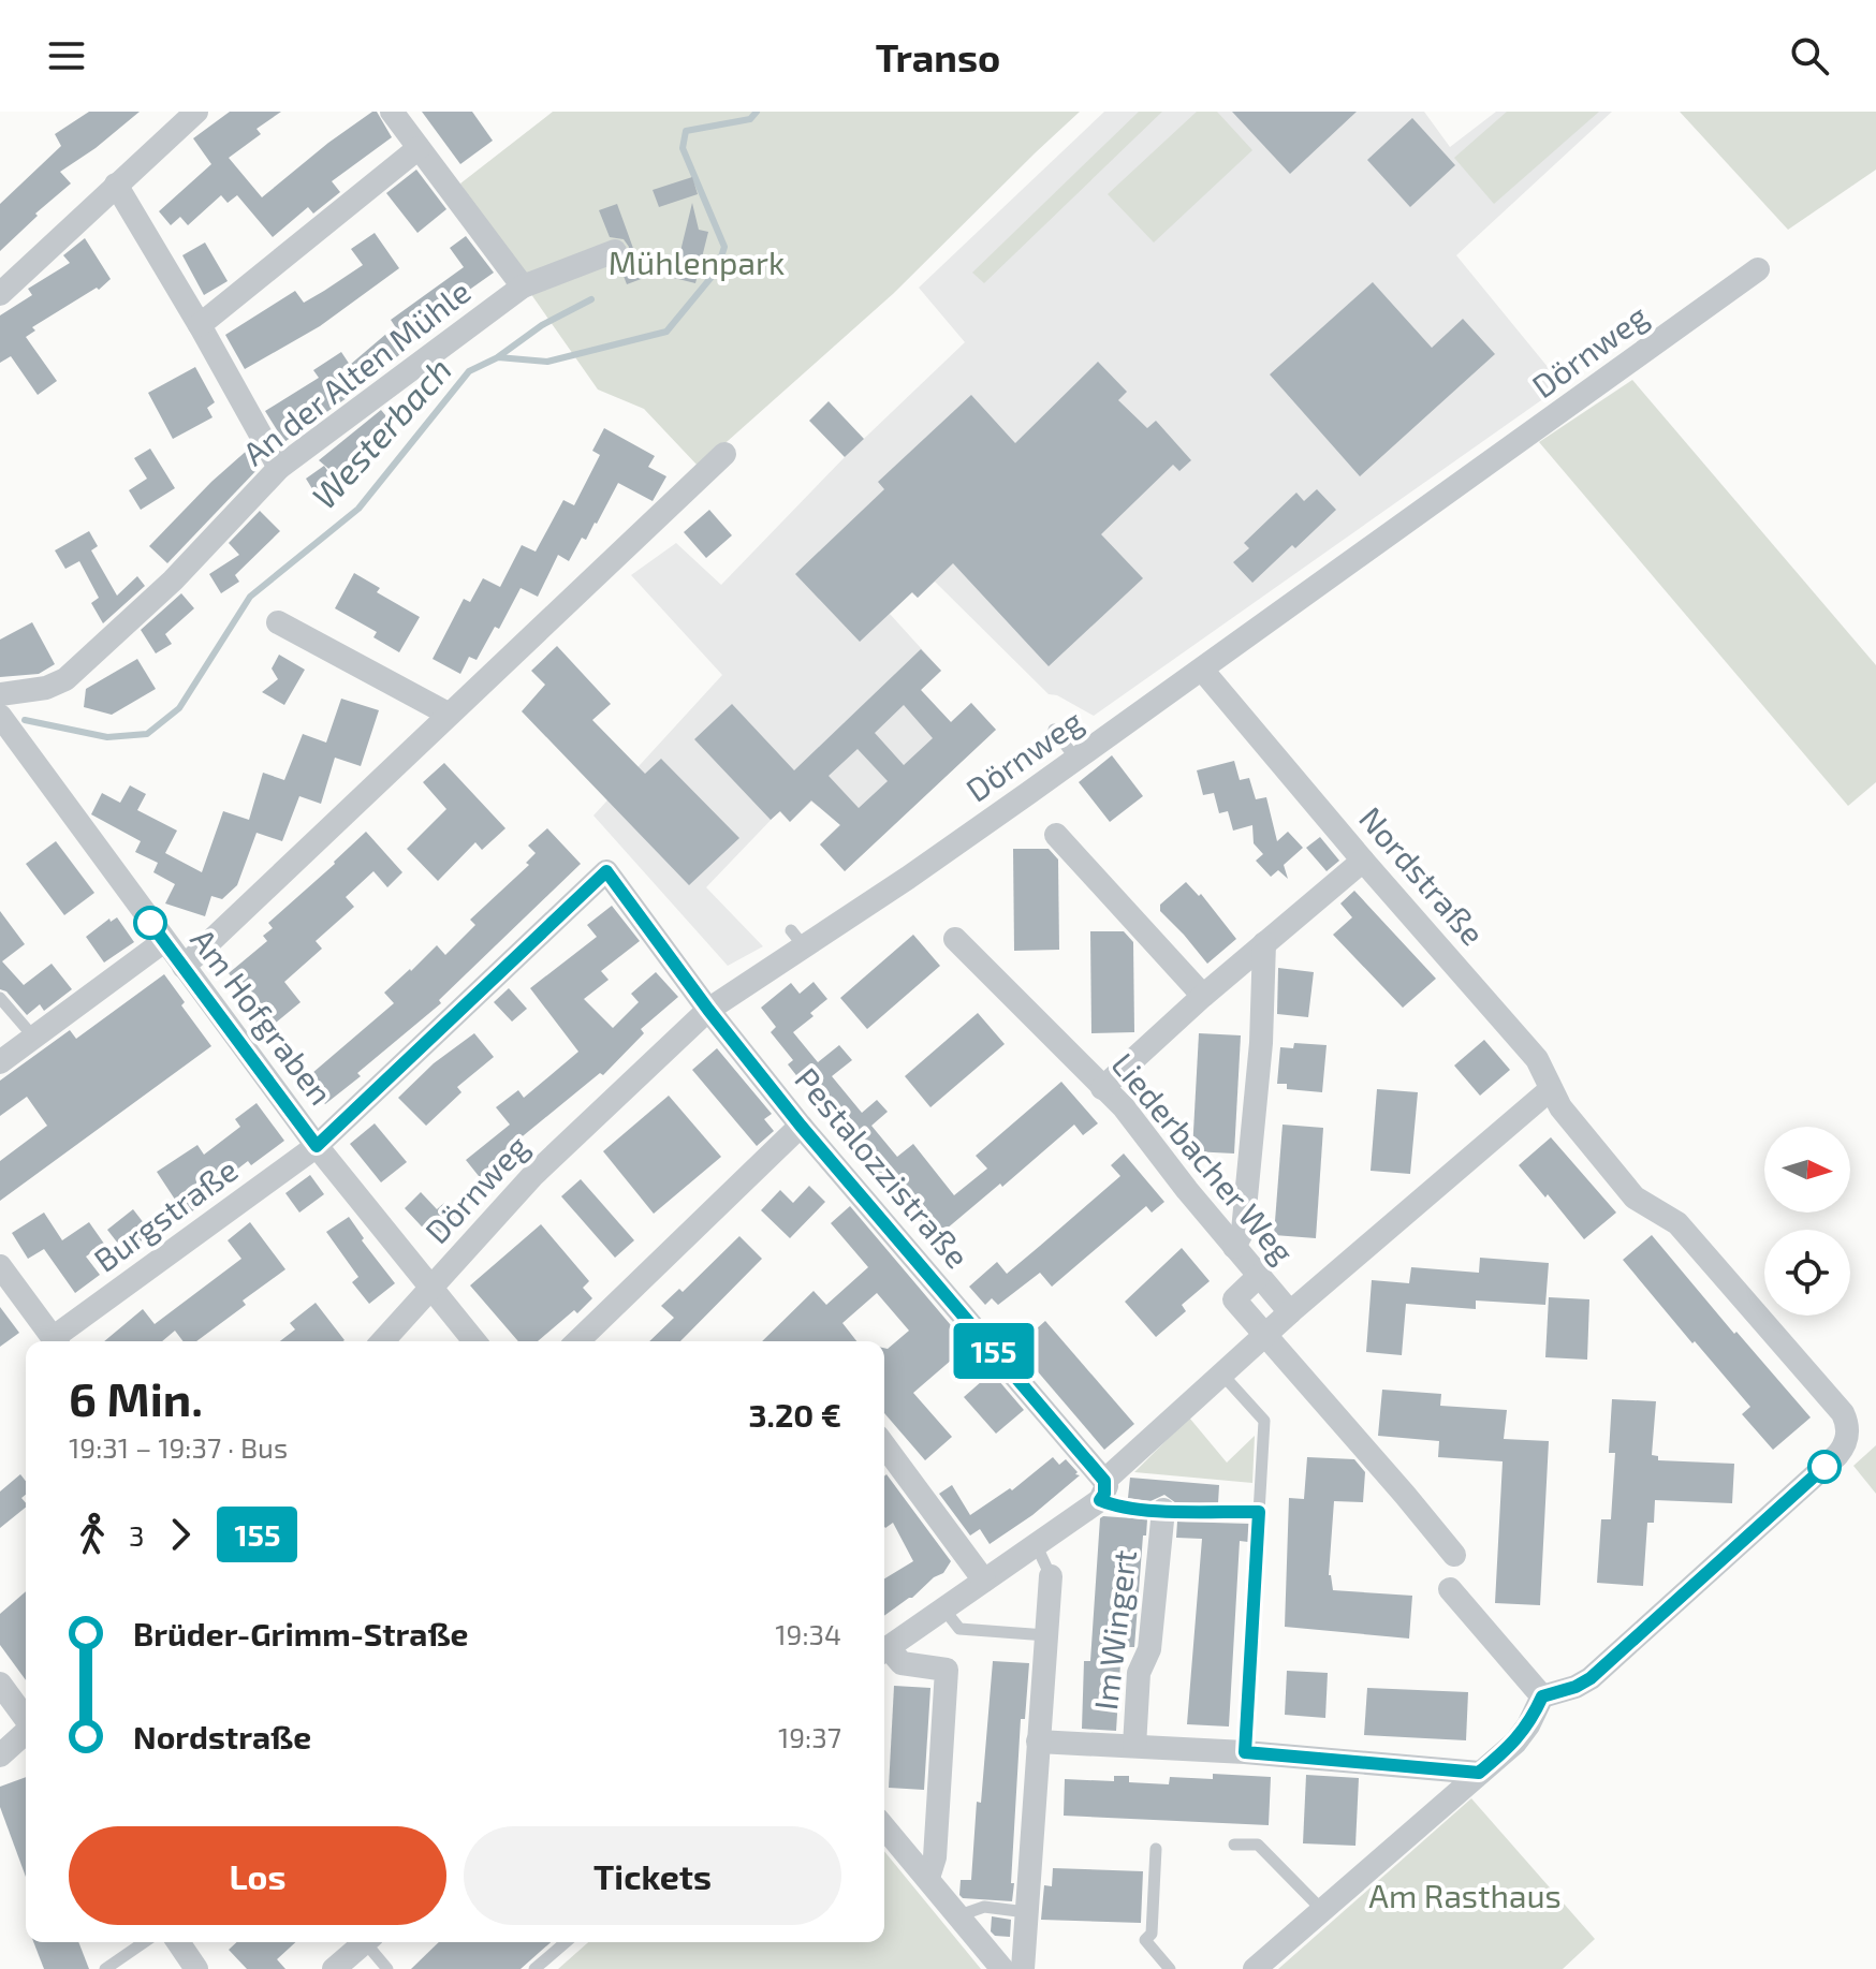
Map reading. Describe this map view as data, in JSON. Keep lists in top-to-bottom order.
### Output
{
  "streets": {
    "street": [
      "Dörnweg",
      "An der Alten Mühle",
      "Nordstraße",
      "Am Hofgraben",
      "Liederbacher Weg",
      "Pestalozzistraße",
      "Burgstraße",
      "Im Wingert"
    ]
  },
  "crossings": [
    ["Dörnweg", "Nordstraße"],
    ["Dörnweg", "Am Hofgraben"],
    ["Dörnweg", "Pestalozzistraße"],
    ["Am Hofgraben", "Burgstraße"],
    ["Pestalozzistraße", "Burgstraße"],
    ["Pestalozzistraße", "Im Wingert"]
  ],
  "water": ["Westerbach"],
  "parks": ["Mühlenpark", "Am Rasthaus"],
  "lines": ["bus line 155"],
  "north": "right",
  "page": {
    "header": "Transo",
    "on_map": "155",
    "heading": ["6 Min.", "19:31 – 19:37 · Bus", "3.20 €"],
    "legs": ["3", "155"],
    "list": [
      {
        "name": "Brüder-Grimm-Straße",
        "value": "19:34"
      },
      {
        "name": "Nordstraße",
        "value": "19:37"
      }
    ],
    "buttons": ["Los", "Tickets"]
  }
}
